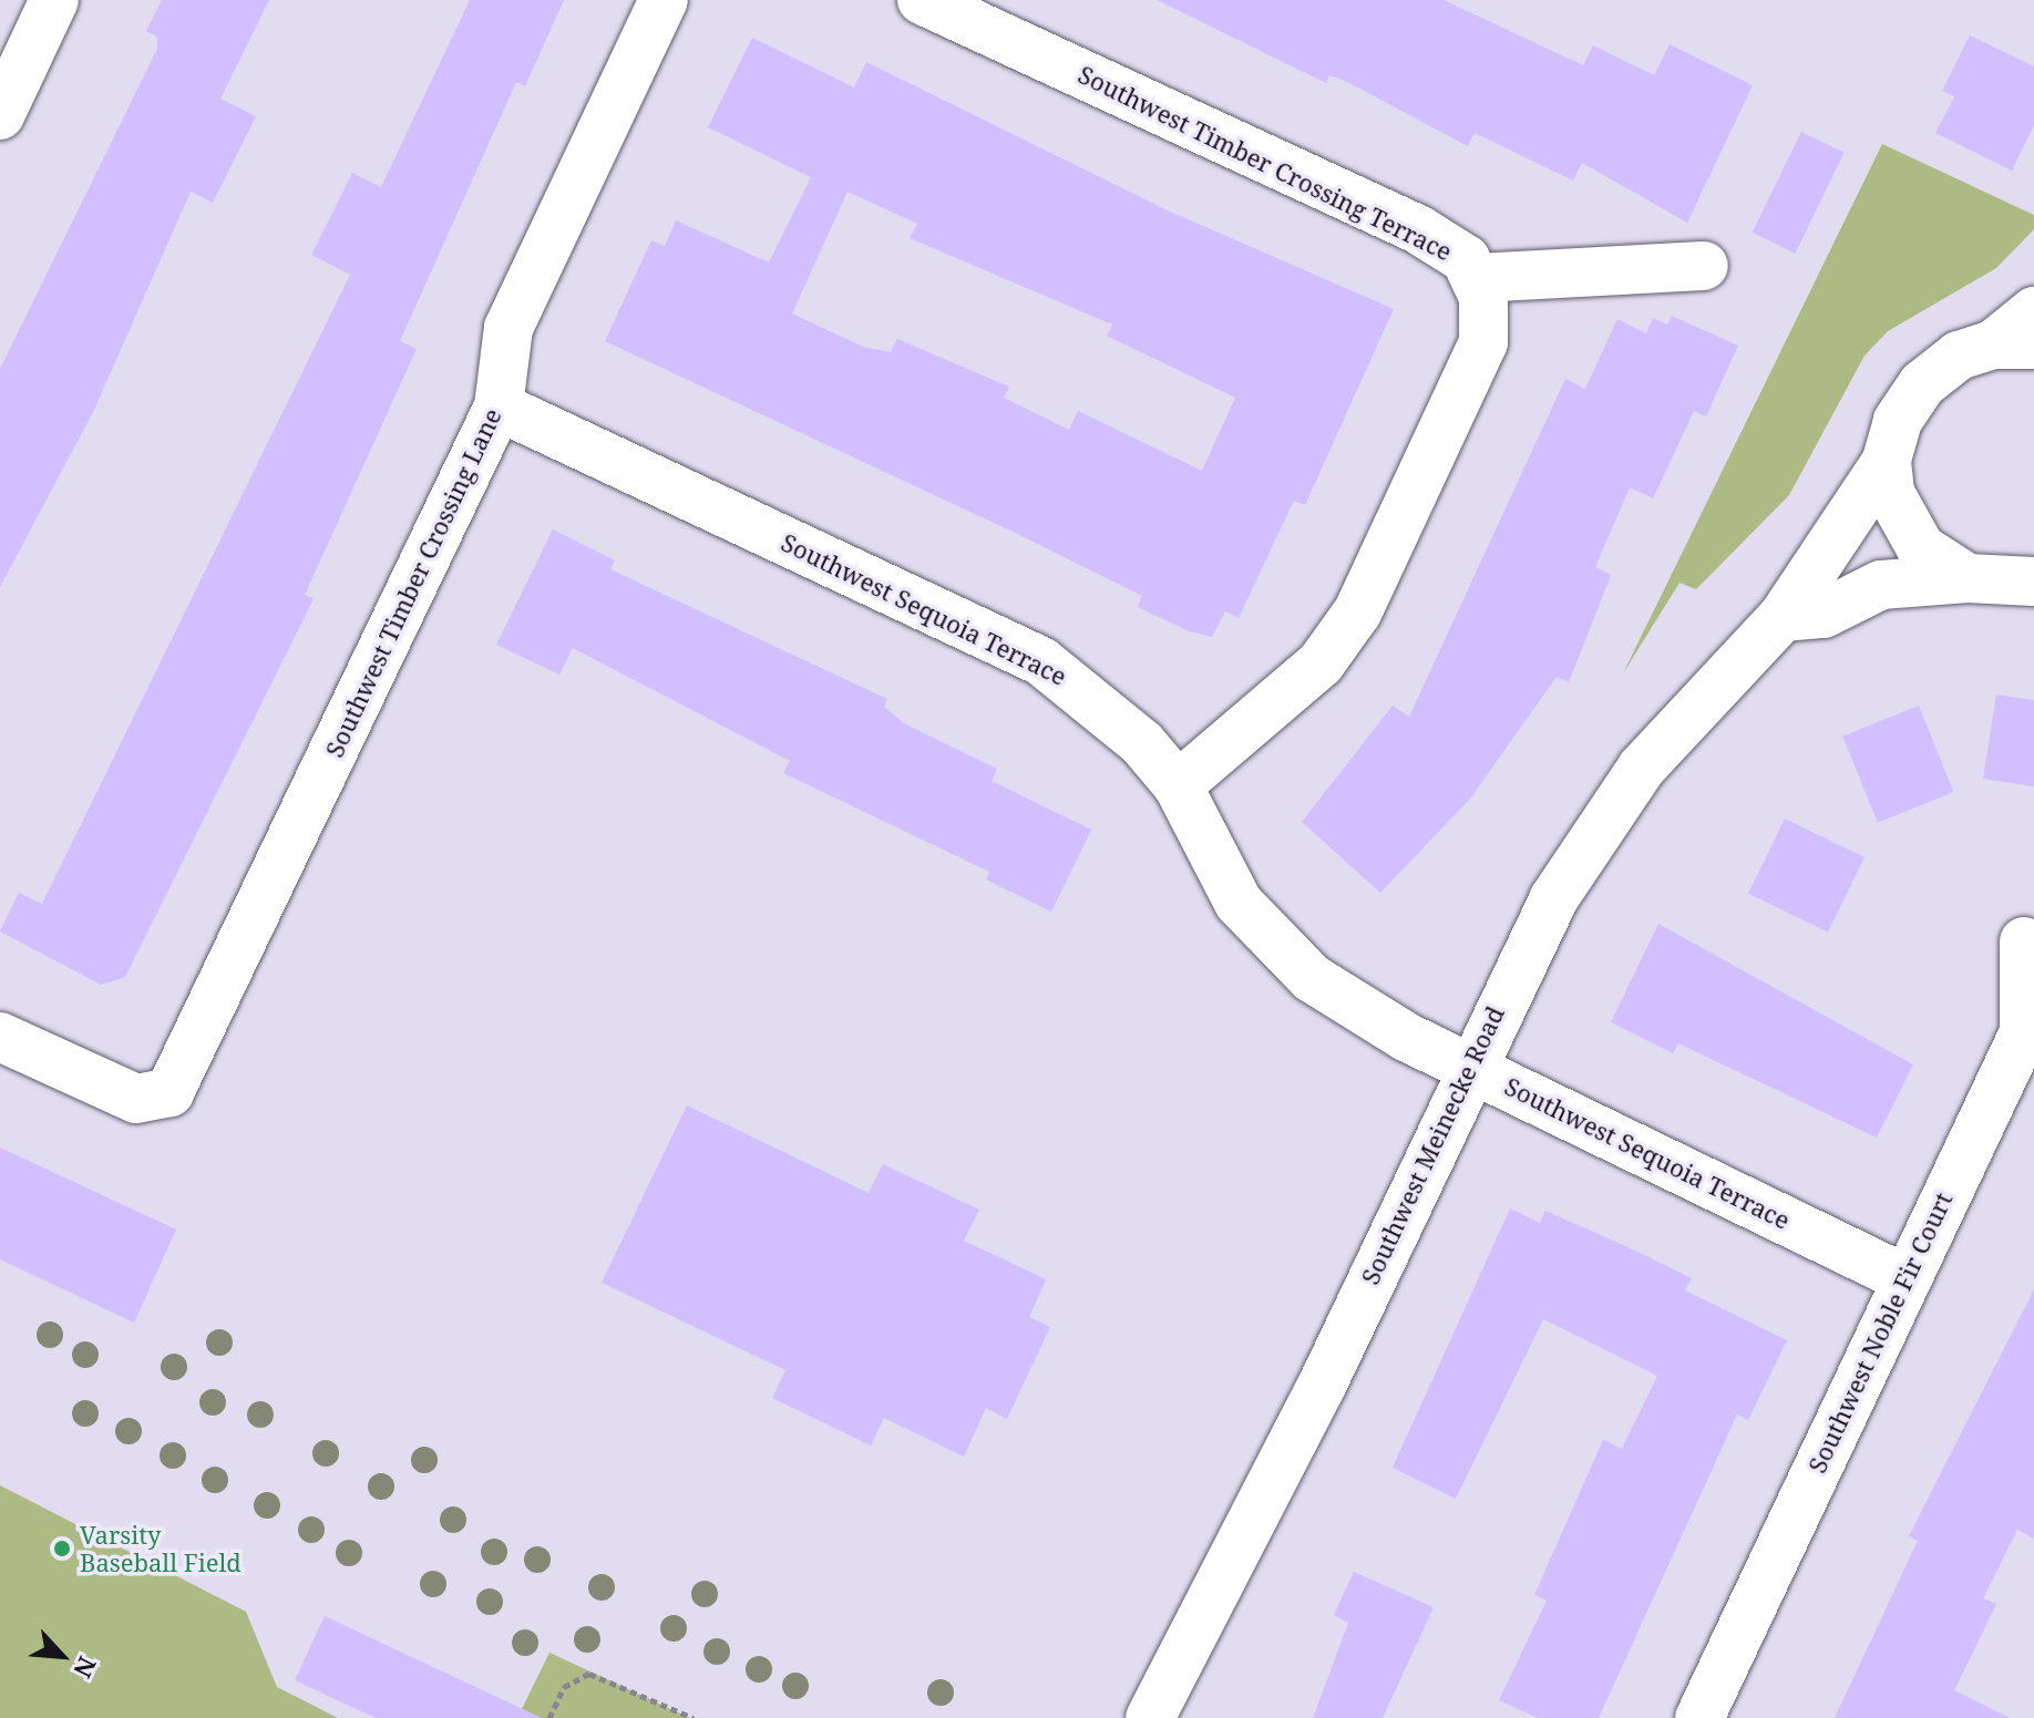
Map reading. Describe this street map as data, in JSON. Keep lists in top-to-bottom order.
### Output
{
  "streets": {
    "street": [
      "Southwest Timber Crossing Terrace",
      "Southwest Timber Crossing Lane",
      "Southwest Sequoia Terrace",
      "Southwest Meinecke Road",
      "Southwest Noble Fir Court"
    ]
  },
  "crossings": [
    ["Southwest Timber Crossing Terrace", "Southwest Sequoia Terrace"],
    ["Southwest Timber Crossing Lane", "Southwest Sequoia Terrace"],
    ["Southwest Sequoia Terrace", "Southwest Meinecke Road"],
    ["Southwest Sequoia Terrace", "Southwest Noble Fir Court"]
  ],
  "places": ["Varsity Baseball Field"],
  "north": "bottom right"
}
